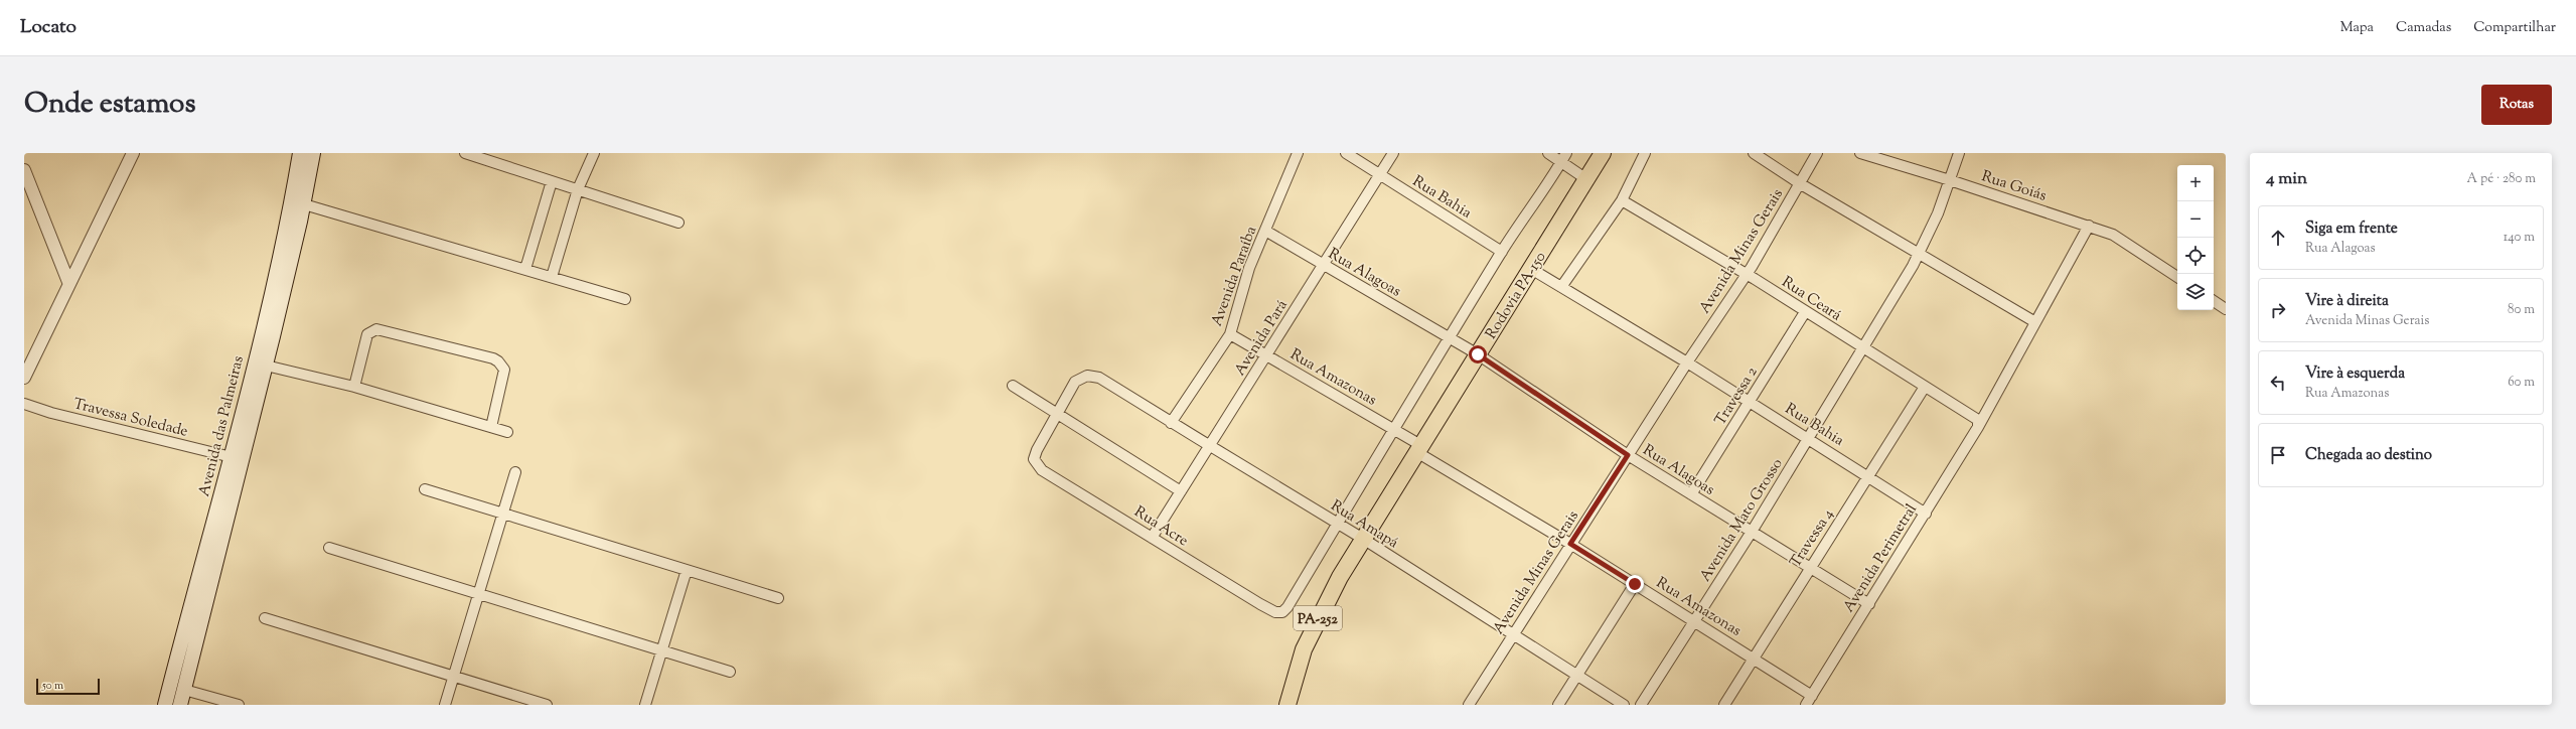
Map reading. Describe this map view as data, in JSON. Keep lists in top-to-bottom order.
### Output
{
  "streets": {
    "highway": ["Rodovia PA-150", "PA-252"],
    "main road": ["Avenida das Palmeiras"],
    "street": [
      "Rua Goiás",
      "Rua Bahia",
      "Avenida Minas Gerais",
      "Rua Alagoas",
      "Avenida Paraíba",
      "Rua Ceará",
      "Avenida Pará",
      "Rua Amazonas",
      "Travessa 2",
      "Travessa Soledade",
      "Avenida Mato Grosso",
      "Rua Amapá",
      "Rua Acre",
      "Travessa 4",
      "Avenida Perimetral"
    ]
  },
  "crossings": [
    ["Rua Goiás", "Avenida Mato Grosso"],
    ["Rua Goiás", "Avenida Perimetral"],
    ["Rua Bahia", "Avenida Minas Gerais"],
    ["Rua Bahia", "Rodovia PA-150"],
    ["Rua Bahia", "Avenida Pará"],
    ["Rua Bahia", "Travessa 2"],
    ["Rua Bahia", "Avenida Mato Grosso"],
    ["Rua Bahia", "Travessa 4"],
    ["Rua Bahia", "Avenida Perimetral"],
    ["Avenida Minas Gerais", "Rua Alagoas"],
    ["Avenida Minas Gerais", "Rua Ceará"],
    ["Avenida Minas Gerais", "Rua Amazonas"],
    ["Avenida Minas Gerais", "Rua Amapá"],
    ["Rua Alagoas", "Avenida Paraíba"],
    ["Rua Alagoas", "Rodovia PA-150"],
    ["Rua Alagoas", "Avenida Pará"],
    ["Rua Alagoas", "Travessa 2"],
    ["Rua Alagoas", "Avenida Mato Grosso"],
    ["Rua Alagoas", "Travessa 4"],
    ["Rua Alagoas", "Avenida Perimetral"],
    ["Avenida Paraíba", "Rua Amazonas"],
    ["Avenida Paraíba", "Rua Amapá"],
    ["Rodovia PA-150", "Rua Amazonas"],
    ["Rodovia PA-150", "Rua Amapá"],
    ["Rodovia PA-150", "PA-252"],
    ["Rua Ceará", "Travessa 2"],
    ["Rua Ceará", "Avenida Mato Grosso"],
    ["Rua Ceará", "Travessa 4"],
    ["Rua Ceará", "Avenida Perimetral"],
    ["Avenida Pará", "Rua Amazonas"],
    ["Avenida Pará", "Rua Amapá"],
    ["Avenida Pará", "Rua Acre"],
    ["Rua Amazonas", "Avenida Mato Grosso"],
    ["Rua Amazonas", "Travessa 4"],
    ["Rua Amazonas", "Avenida Perimetral"],
    ["Travessa Soledade", "Avenida das Palmeiras"],
    ["Rua Amapá", "Rua Acre"],
    ["Rua Amapá", "PA-252"]
  ],
  "scale_bar": "50 m",
  "page": {
    "header": "Locato",
    "nav": ["Mapa", "Camadas", "Compartilhar"],
    "title": "Onde estamos",
    "buttons": "Rotas",
    "heading": ["4 min", "A pé · 280 m"],
    "map_buttons": ["+", "−"],
    "list": [
      ["Siga em frente", "Rua Alagoas", "140 m"],
      ["Vire à direita", "Avenida Minas Gerais", "80 m"],
      ["Vire à esquerda", "Rua Amazonas", "60 m"],
      "Chegada ao destino"
    ],
    "scale": "50 m"
  }
}
